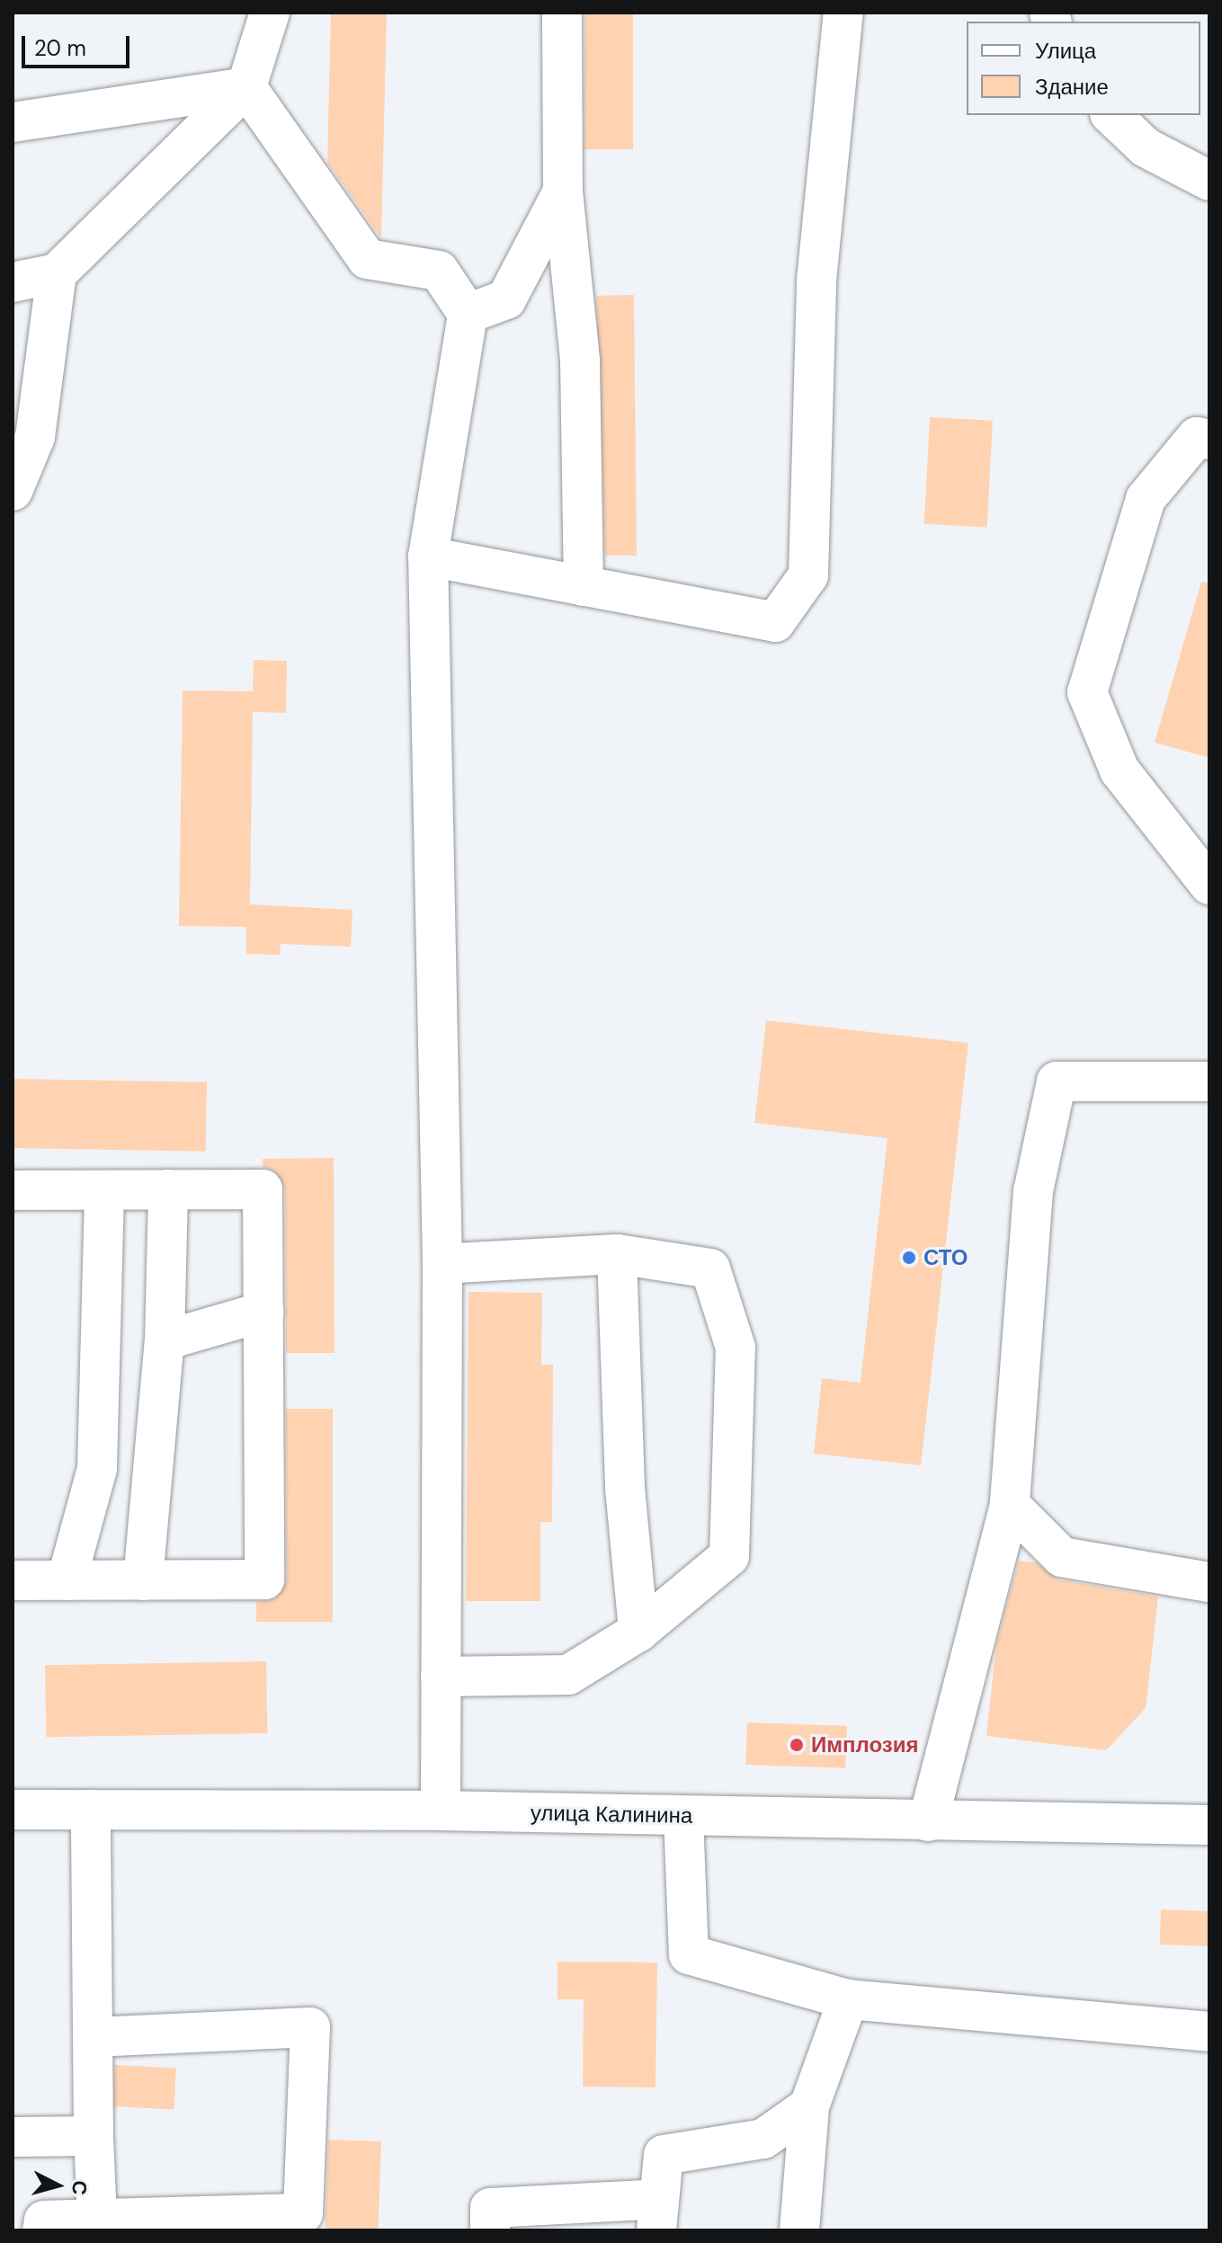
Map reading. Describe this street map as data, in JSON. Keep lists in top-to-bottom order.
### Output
{
  "streets": {
    "street": ["улица Калинина"]
  },
  "places": ["СТО", "Имплозия"],
  "legend": ["Улица", "Здание"],
  "scale_bar": "20 m",
  "north": "right"
}
